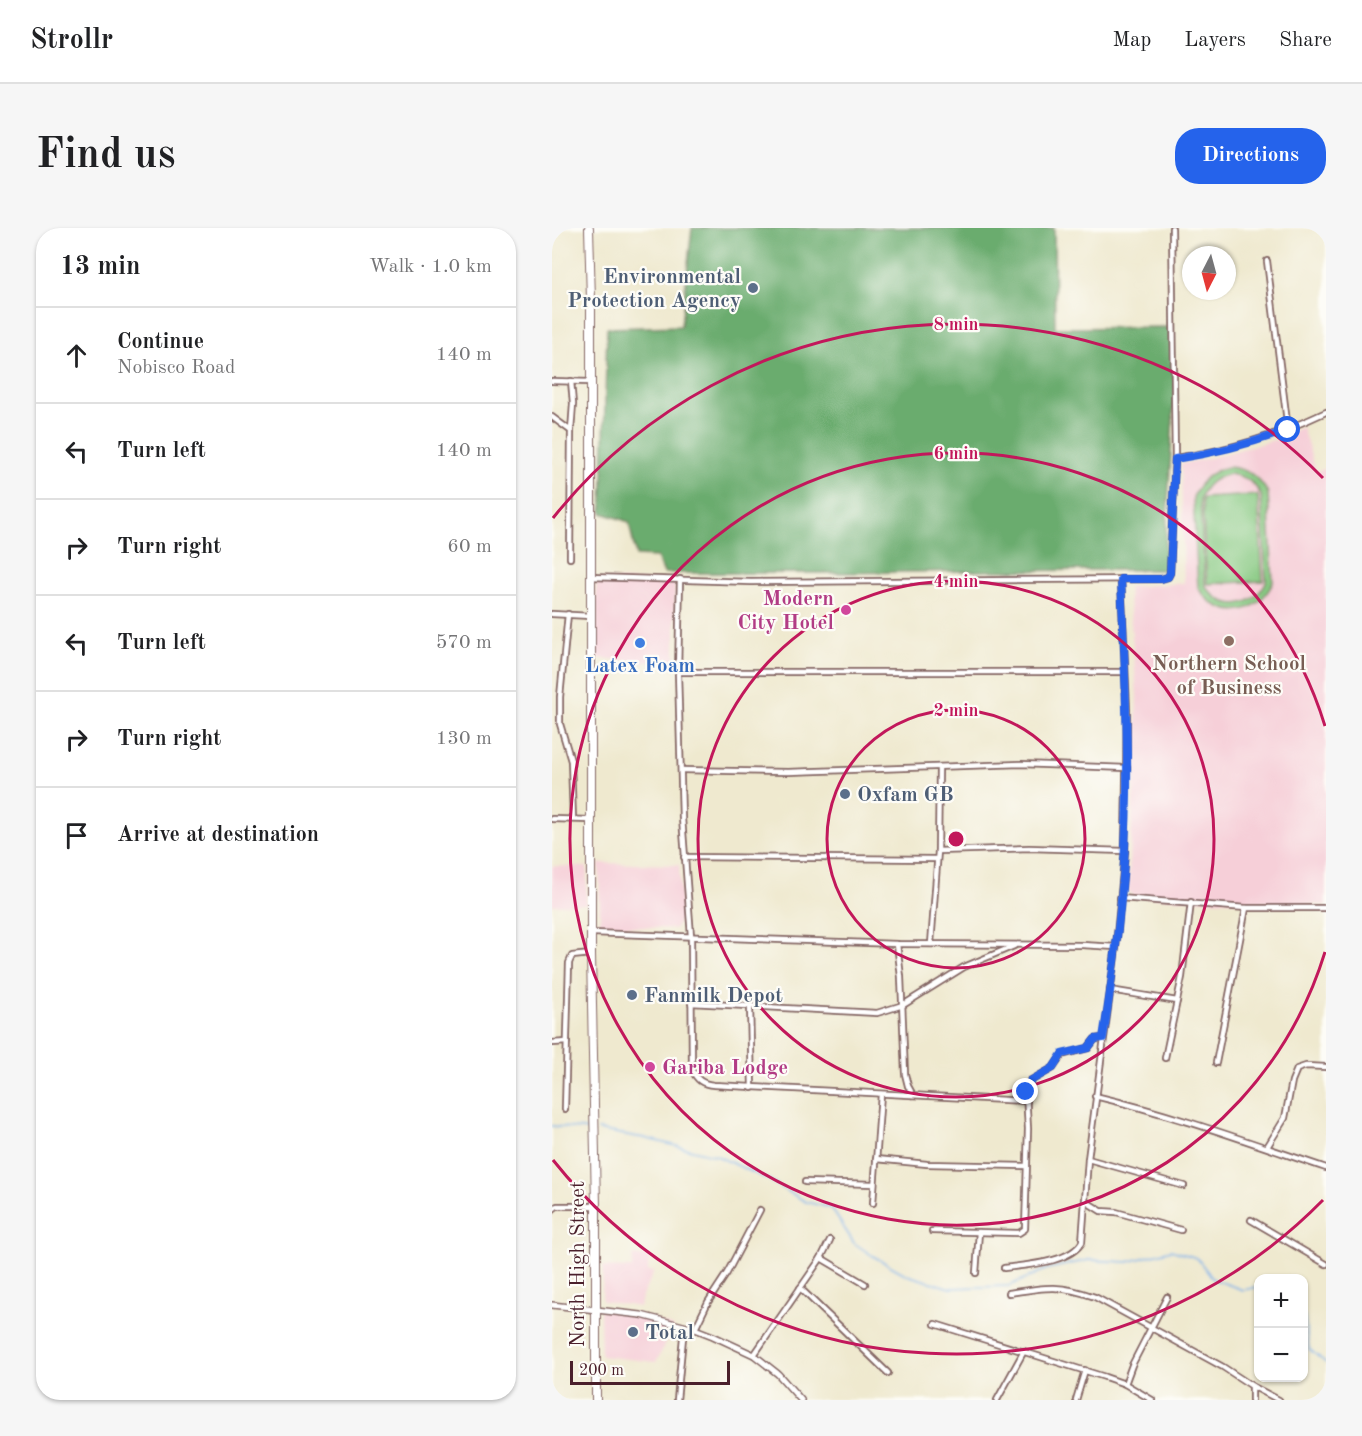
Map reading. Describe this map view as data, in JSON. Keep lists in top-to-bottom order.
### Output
{
  "streets": {
    "highway": ["North High Street"]
  },
  "places": [
    "Environmental Protection Agency",
    "Modern City Hotel",
    "Northern School of Business",
    "Latex Foam",
    "Oxfam GB",
    "Fanmilk Depot",
    "Gariba Lodge",
    "Total"
  ],
  "scale_bar": "200 m",
  "north": "bottom",
  "page": {
    "header": "Strollr",
    "nav": ["Map", "Layers", "Share"],
    "buttons": "Directions",
    "title": "Find us",
    "heading": ["13 min", "Walk · 1.0 km"],
    "list": [
      ["Continue", "Nobisco Road", "140 m"],
      ["Turn left", "140 m"],
      ["Turn right", "60 m"],
      ["Turn left", "570 m"],
      ["Turn right", "130 m"],
      "Arrive at destination"
    ],
    "map_buttons": ["+", "−"],
    "scale": "200 m"
  },
  "rings": [
    "8 min",
    "6 min",
    "4 min",
    "2 min"
  ]
}
